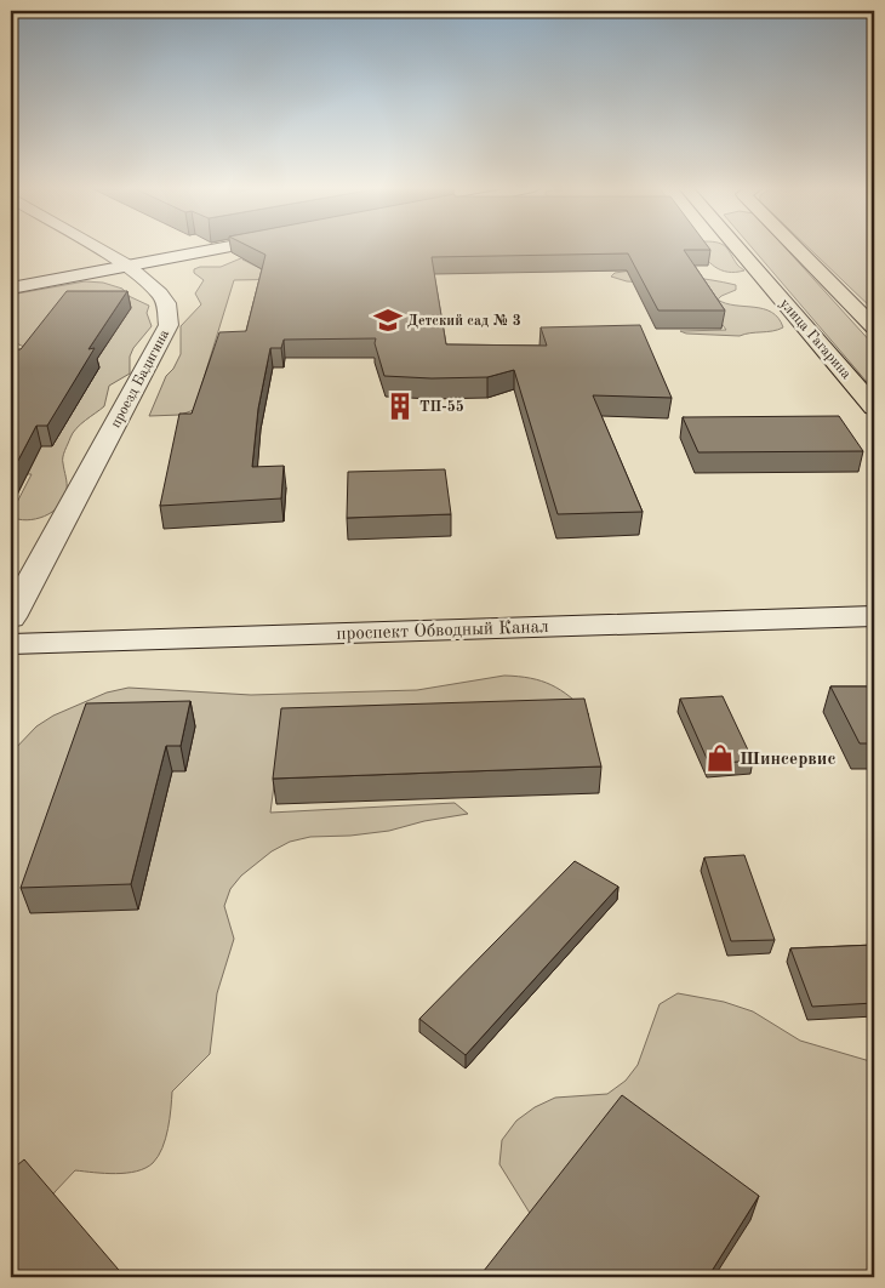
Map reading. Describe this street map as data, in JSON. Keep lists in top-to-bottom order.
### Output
{
  "streets": {
    "main road": ["улица Гагарина"],
    "street": ["проезд Бадигина", "проспект Обводный Канал"]
  },
  "places": {
    "school or university": ["Детский сад № 3"],
    "building": ["ТП-55"],
    "shop": ["Шинсервис"]
  }
}
